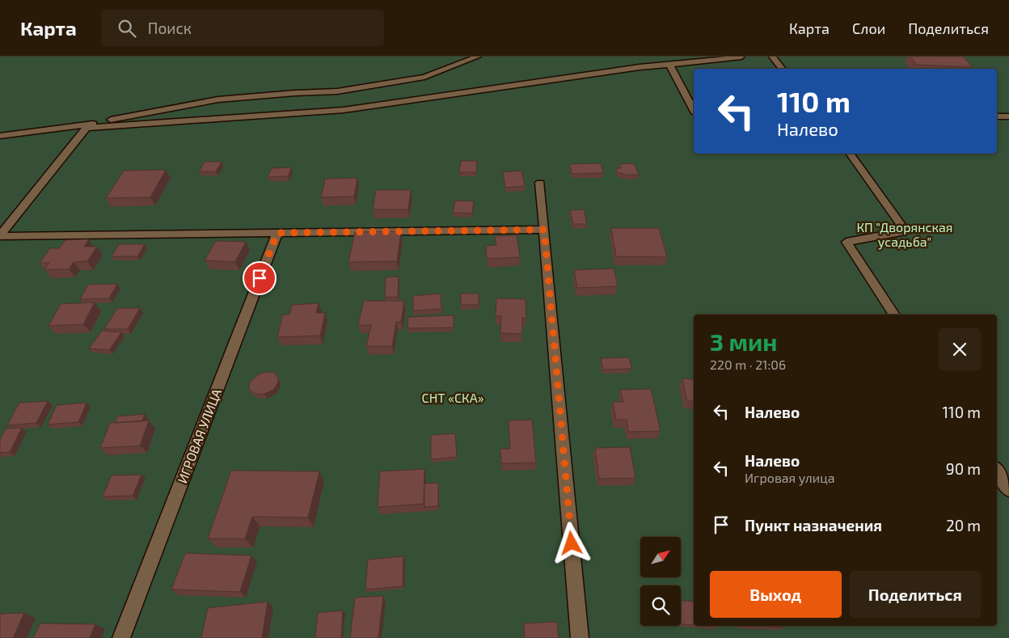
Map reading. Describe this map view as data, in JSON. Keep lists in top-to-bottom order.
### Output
{
  "streets": {
    "street": ["ИГРОВАЯ УЛИЦА"]
  },
  "parks": ["КП \"Дворянская усадьба\"", "СНТ «СКА»"],
  "north": "top right",
  "page": {
    "header": "Карта",
    "search": "Поиск",
    "nav": ["Карта", "Слои", "Поделиться"],
    "turn": ["110 m", "Налево"],
    "heading": ["3 мин", "220 m · 21:06"],
    "list": [
      {
        "name": "Налево",
        "value": "110 m"
      },
      {
        "name": "Налево",
        "note": "Игровая улица",
        "value": "90 m"
      },
      {
        "name": "Пункт назначения",
        "value": "20 m"
      }
    ],
    "buttons": ["Выход", "Поделиться"]
  }
}
